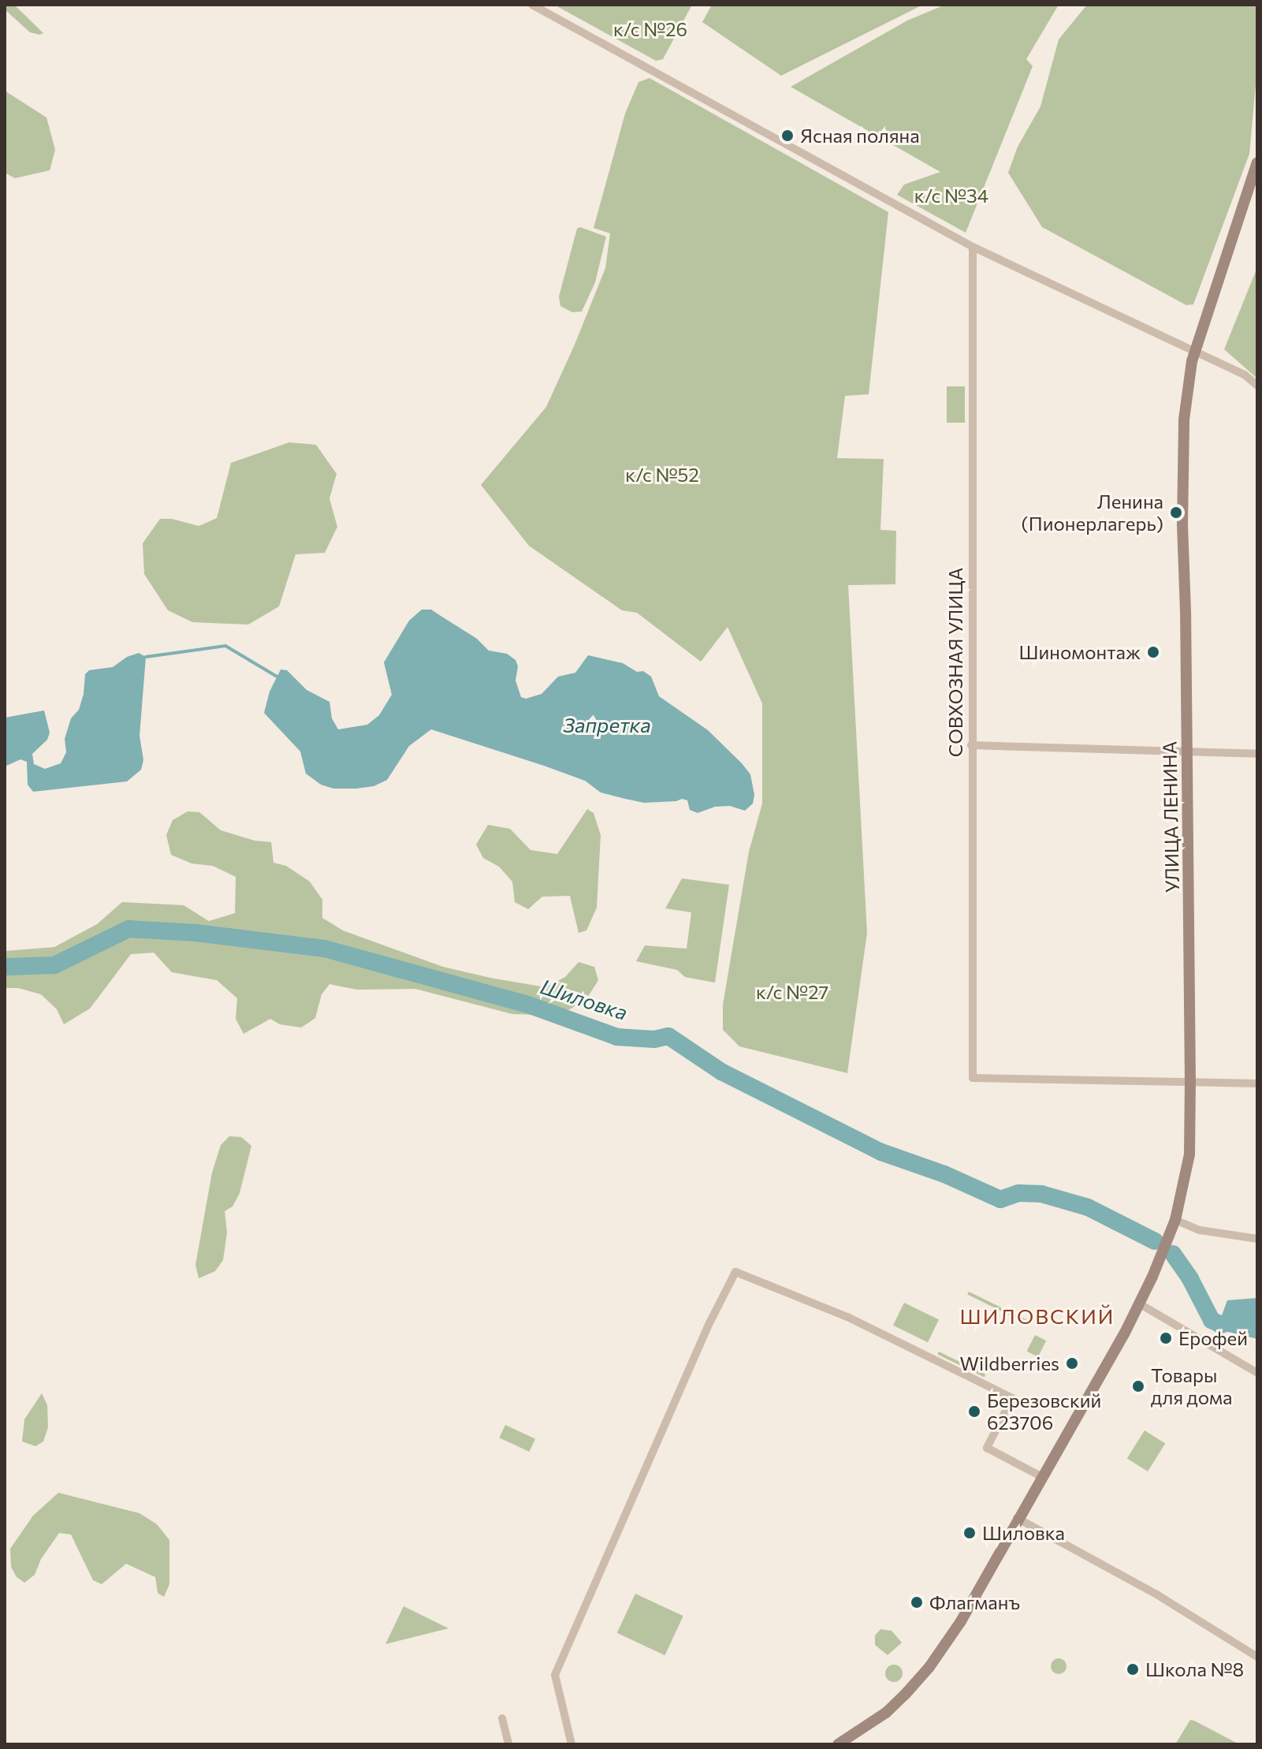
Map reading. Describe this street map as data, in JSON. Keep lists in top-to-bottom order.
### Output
{
  "streets": {
    "street": ["СОВХОЗНАЯ УЛИЦА", "УЛИЦА ЛЕНИНА"]
  },
  "crossings": [
    ["СОВХОЗНАЯ УЛИЦА", "УЛИЦА ЛЕНИНА"]
  ],
  "districts": ["ШИЛОВСКИЙ"],
  "water": ["Запретка", "Шиловка"],
  "parks": [
    "к/с №26",
    "к/с №34",
    "к/с №52",
    "к/с №27"
  ],
  "places": [
    "Ясная поляна",
    "Ленина (Пионерлагерь)",
    "Шиномонтаж",
    "Ерофей",
    "Wildberries",
    "Товары для дома",
    "Березовский 623706",
    "Шиловка",
    "Флагманъ",
    "Школа №8"
  ]
}
